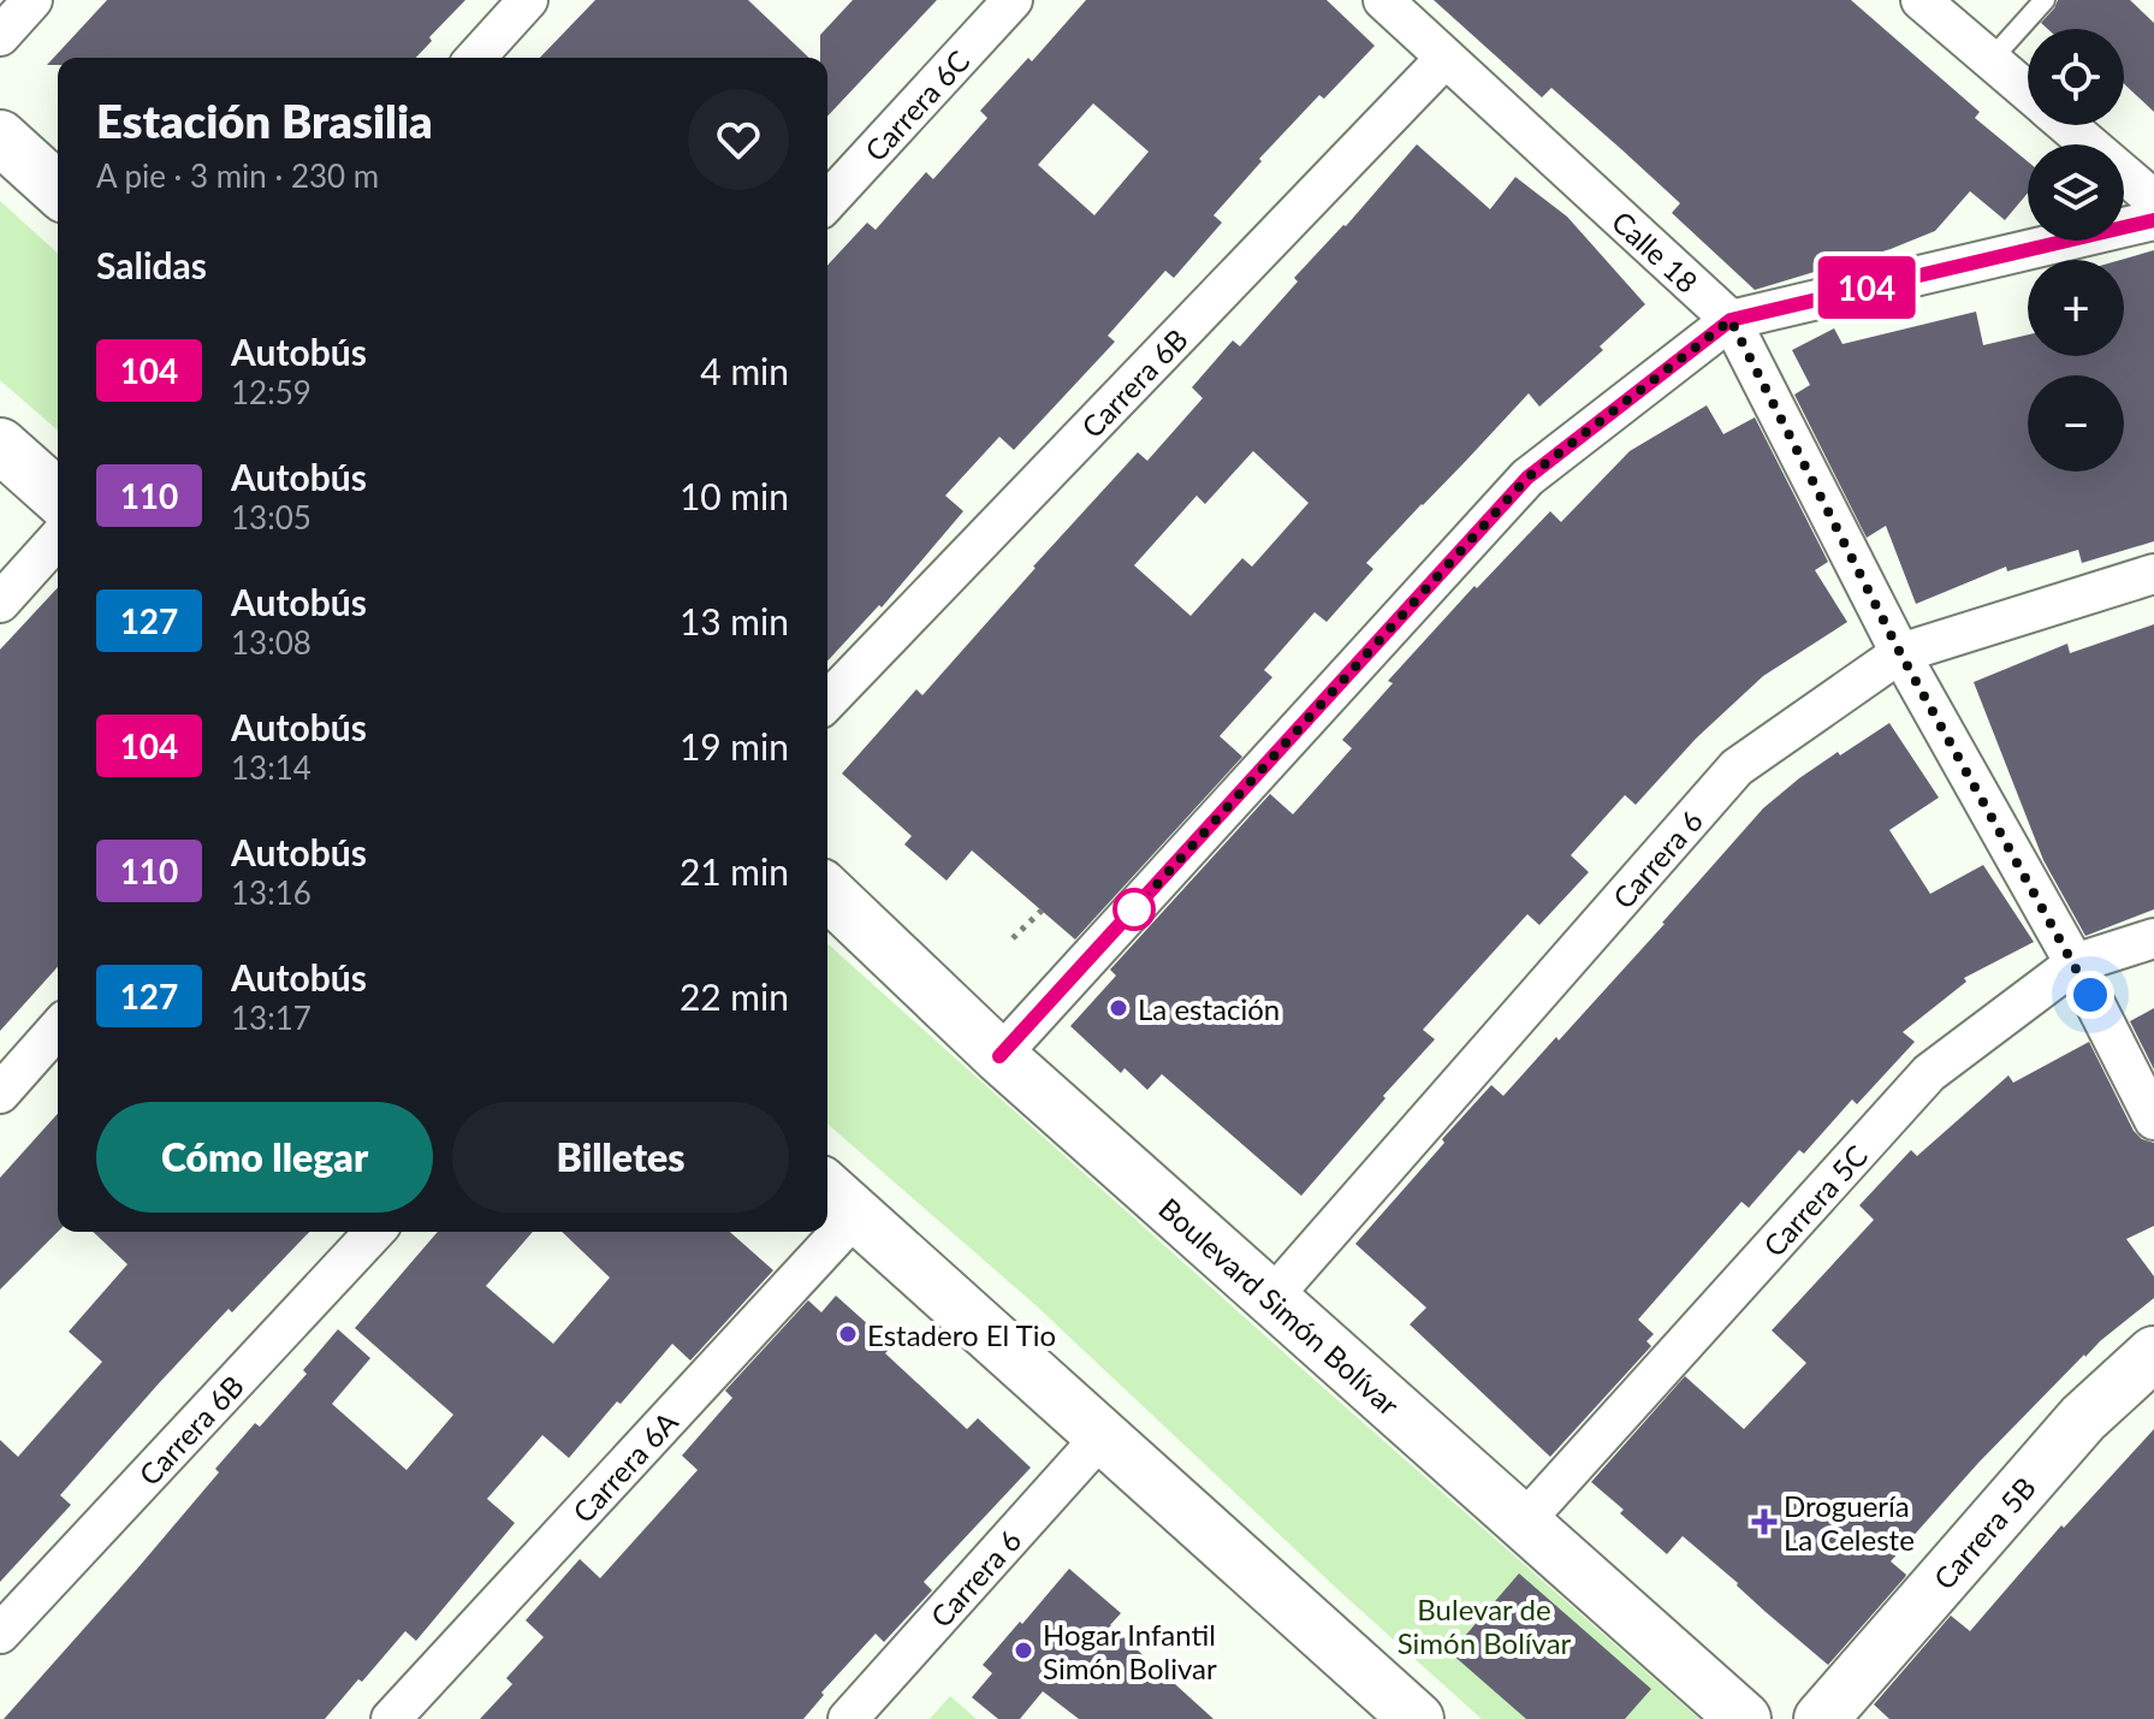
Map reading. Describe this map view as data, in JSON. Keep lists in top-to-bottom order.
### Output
{
  "streets": {
    "main road": ["Boulevard Simón Bolívar", "Carrera 5B"],
    "street": [
      "Carrera 6C",
      "Calle 18",
      "Carrera 6B",
      "Carrera 6",
      "Carrera 5C",
      "Carrera 6A"
    ]
  },
  "crossings": [
    ["Calle 18", "Carrera 6B"],
    ["Calle 18", "Carrera 6"],
    ["Calle 18", "Carrera 5C"],
    ["Carrera 6", "Boulevard Simón Bolívar"],
    ["Carrera 5C", "Boulevard Simón Bolívar"]
  ],
  "parks": ["Bulevar de Simón Bolívar"],
  "places": {
    "other": ["La estación", "Estadero El Tio", "Hogar Infantil Simón Bolivar"],
    "health": ["Droguería La Celeste"]
  },
  "lines": ["bus line 104"],
  "page": {
    "on_map": "104",
    "map_buttons": ["+", "−"],
    "heading": [
      ["Estación Brasilia", "A pie · 3 min · 230 m"],
      "Salidas"
    ],
    "list": [
      {
        "mark": "104",
        "name": "Autobús",
        "note": "12:59",
        "value": "4 min"
      },
      {
        "mark": "110",
        "name": "Autobús",
        "note": "13:05",
        "value": "10 min"
      },
      {
        "mark": "127",
        "name": "Autobús",
        "note": "13:08",
        "value": "13 min"
      },
      {
        "mark": "104",
        "name": "Autobús",
        "note": "13:14",
        "value": "19 min"
      },
      {
        "mark": "110",
        "name": "Autobús",
        "note": "13:16",
        "value": "21 min"
      },
      {
        "mark": "127",
        "name": "Autobús",
        "note": "13:17",
        "value": "22 min"
      }
    ],
    "buttons": ["Cómo llegar", "Billetes"]
  }
}
